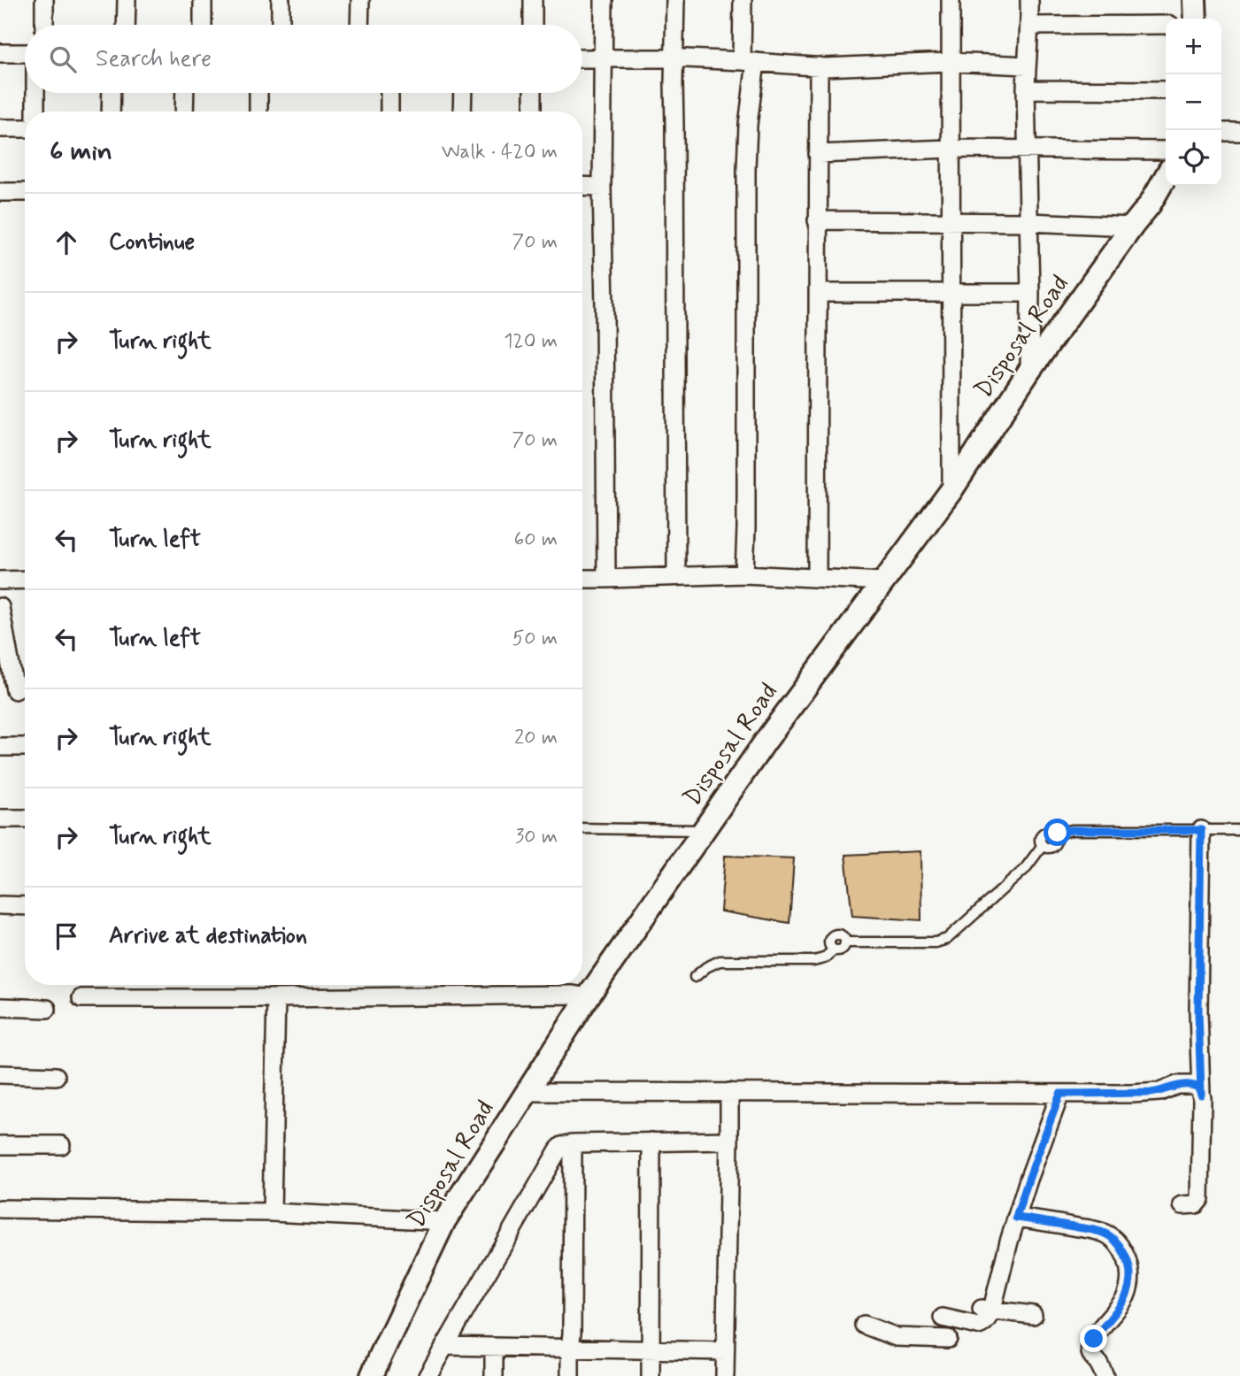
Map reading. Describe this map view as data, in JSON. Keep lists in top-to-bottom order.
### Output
{
  "streets": {
    "street": ["Disposal Road"]
  },
  "page": {
    "map_buttons": ["+", "−"],
    "search": "Search here",
    "heading": ["6 min", "Walk · 420 m"],
    "list": [
      ["Continue", "70 m"],
      ["Turn right", "120 m"],
      ["Turn right", "70 m"],
      ["Turn left", "60 m"],
      ["Turn left", "50 m"],
      ["Turn right", "20 m"],
      ["Turn right", "30 m"],
      "Arrive at destination"
    ]
  }
}
